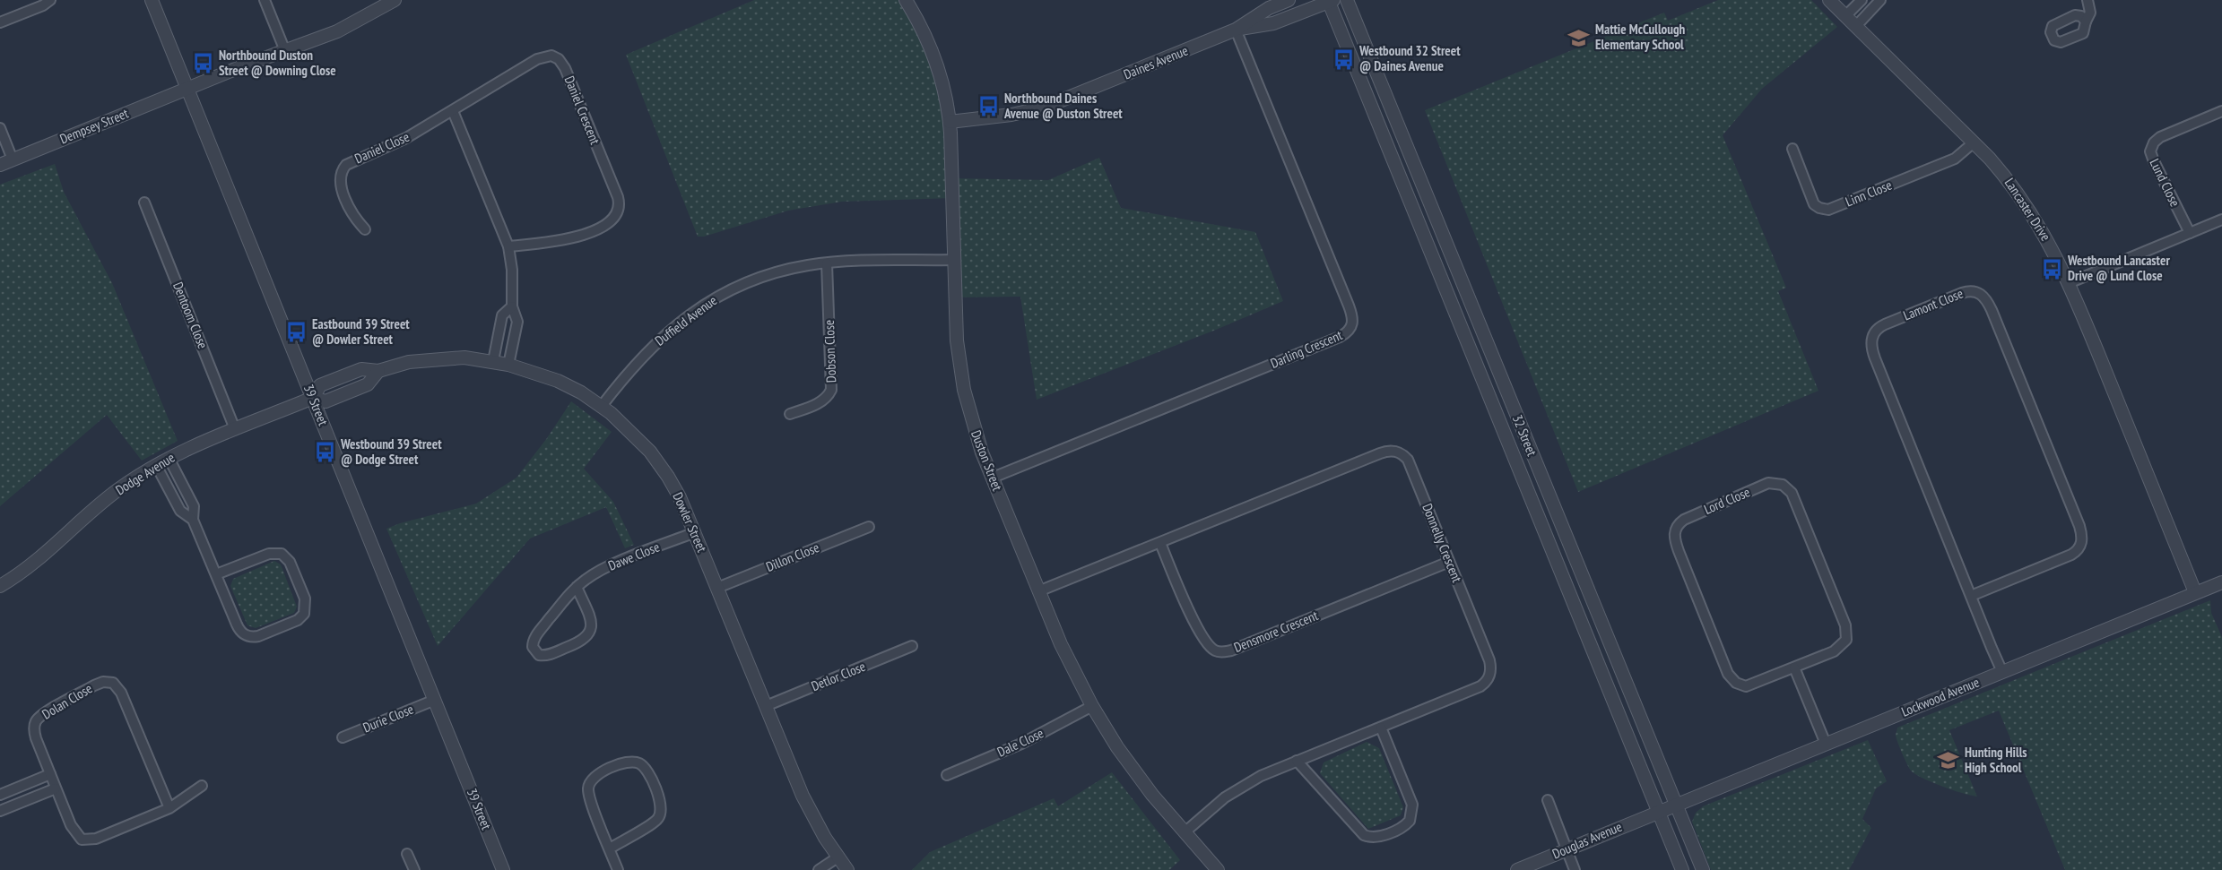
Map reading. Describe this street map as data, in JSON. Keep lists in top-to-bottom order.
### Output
{
  "streets": {
    "street": [
      "Daines Avenue",
      "Daniel Crescent",
      "Dempsey Street",
      "Daniel Close",
      "Lund Close",
      "Linn Close",
      "Lancaster Drive",
      "Lamont Close",
      "Dentoom Close",
      "Duffield Avenue",
      "Darling Crescent",
      "Dobson Close",
      "39 Street",
      "32 Street",
      "Duston Street",
      "Dodge Avenue",
      "Lord Close",
      "Dowler Street",
      "Donnelly Crescent",
      "Dawe Close",
      "Dillon Close",
      "Densmore Crescent",
      "Detlor Close",
      "Lockwood Avenue",
      "Dolan Close",
      "Durie Close",
      "Dale Close",
      "Douglas Avenue"
    ]
  },
  "crossings": [
    ["Daines Avenue", "Darling Crescent"],
    ["Daines Avenue", "32 Street"],
    ["Daines Avenue", "Duston Street"],
    ["Daniel Crescent", "Daniel Close"],
    ["Dempsey Street", "39 Street"],
    ["Linn Close", "Lancaster Drive"],
    ["Lancaster Drive", "Lockwood Avenue"],
    ["Lamont Close", "Lockwood Avenue"],
    ["Dentoom Close", "Dodge Avenue"],
    ["Duffield Avenue", "Dobson Close"],
    ["Duffield Avenue", "Duston Street"],
    ["Duffield Avenue", "Dowler Street"],
    ["Darling Crescent", "Duston Street"],
    ["39 Street", "Dodge Avenue"],
    ["39 Street", "Dowler Street"],
    ["39 Street", "Durie Close"],
    ["32 Street", "Lockwood Avenue"],
    ["32 Street", "Douglas Avenue"],
    ["Duston Street", "Donnelly Crescent"],
    ["Duston Street", "Dale Close"],
    ["Dodge Avenue", "Dowler Street"],
    ["Dowler Street", "Dawe Close"],
    ["Dowler Street", "Dillon Close"],
    ["Dowler Street", "Detlor Close"],
    ["Donnelly Crescent", "Densmore Crescent"],
    ["Lockwood Avenue", "Douglas Avenue"]
  ],
  "places": {
    "school or university": ["Mattie McCullough Elementary School", "Hunting Hills High School"],
    "bus stop": [
      "Westbound 32 Street @ Daines Avenue",
      "Northbound Duston Street @ Downing Close",
      "Northbound Daines Avenue @ Duston Street",
      "Westbound Lancaster Drive @ Lund Close",
      "Eastbound 39 Street @ Dowler Street",
      "Westbound 39 Street @ Dodge Street"
    ]
  }
}
